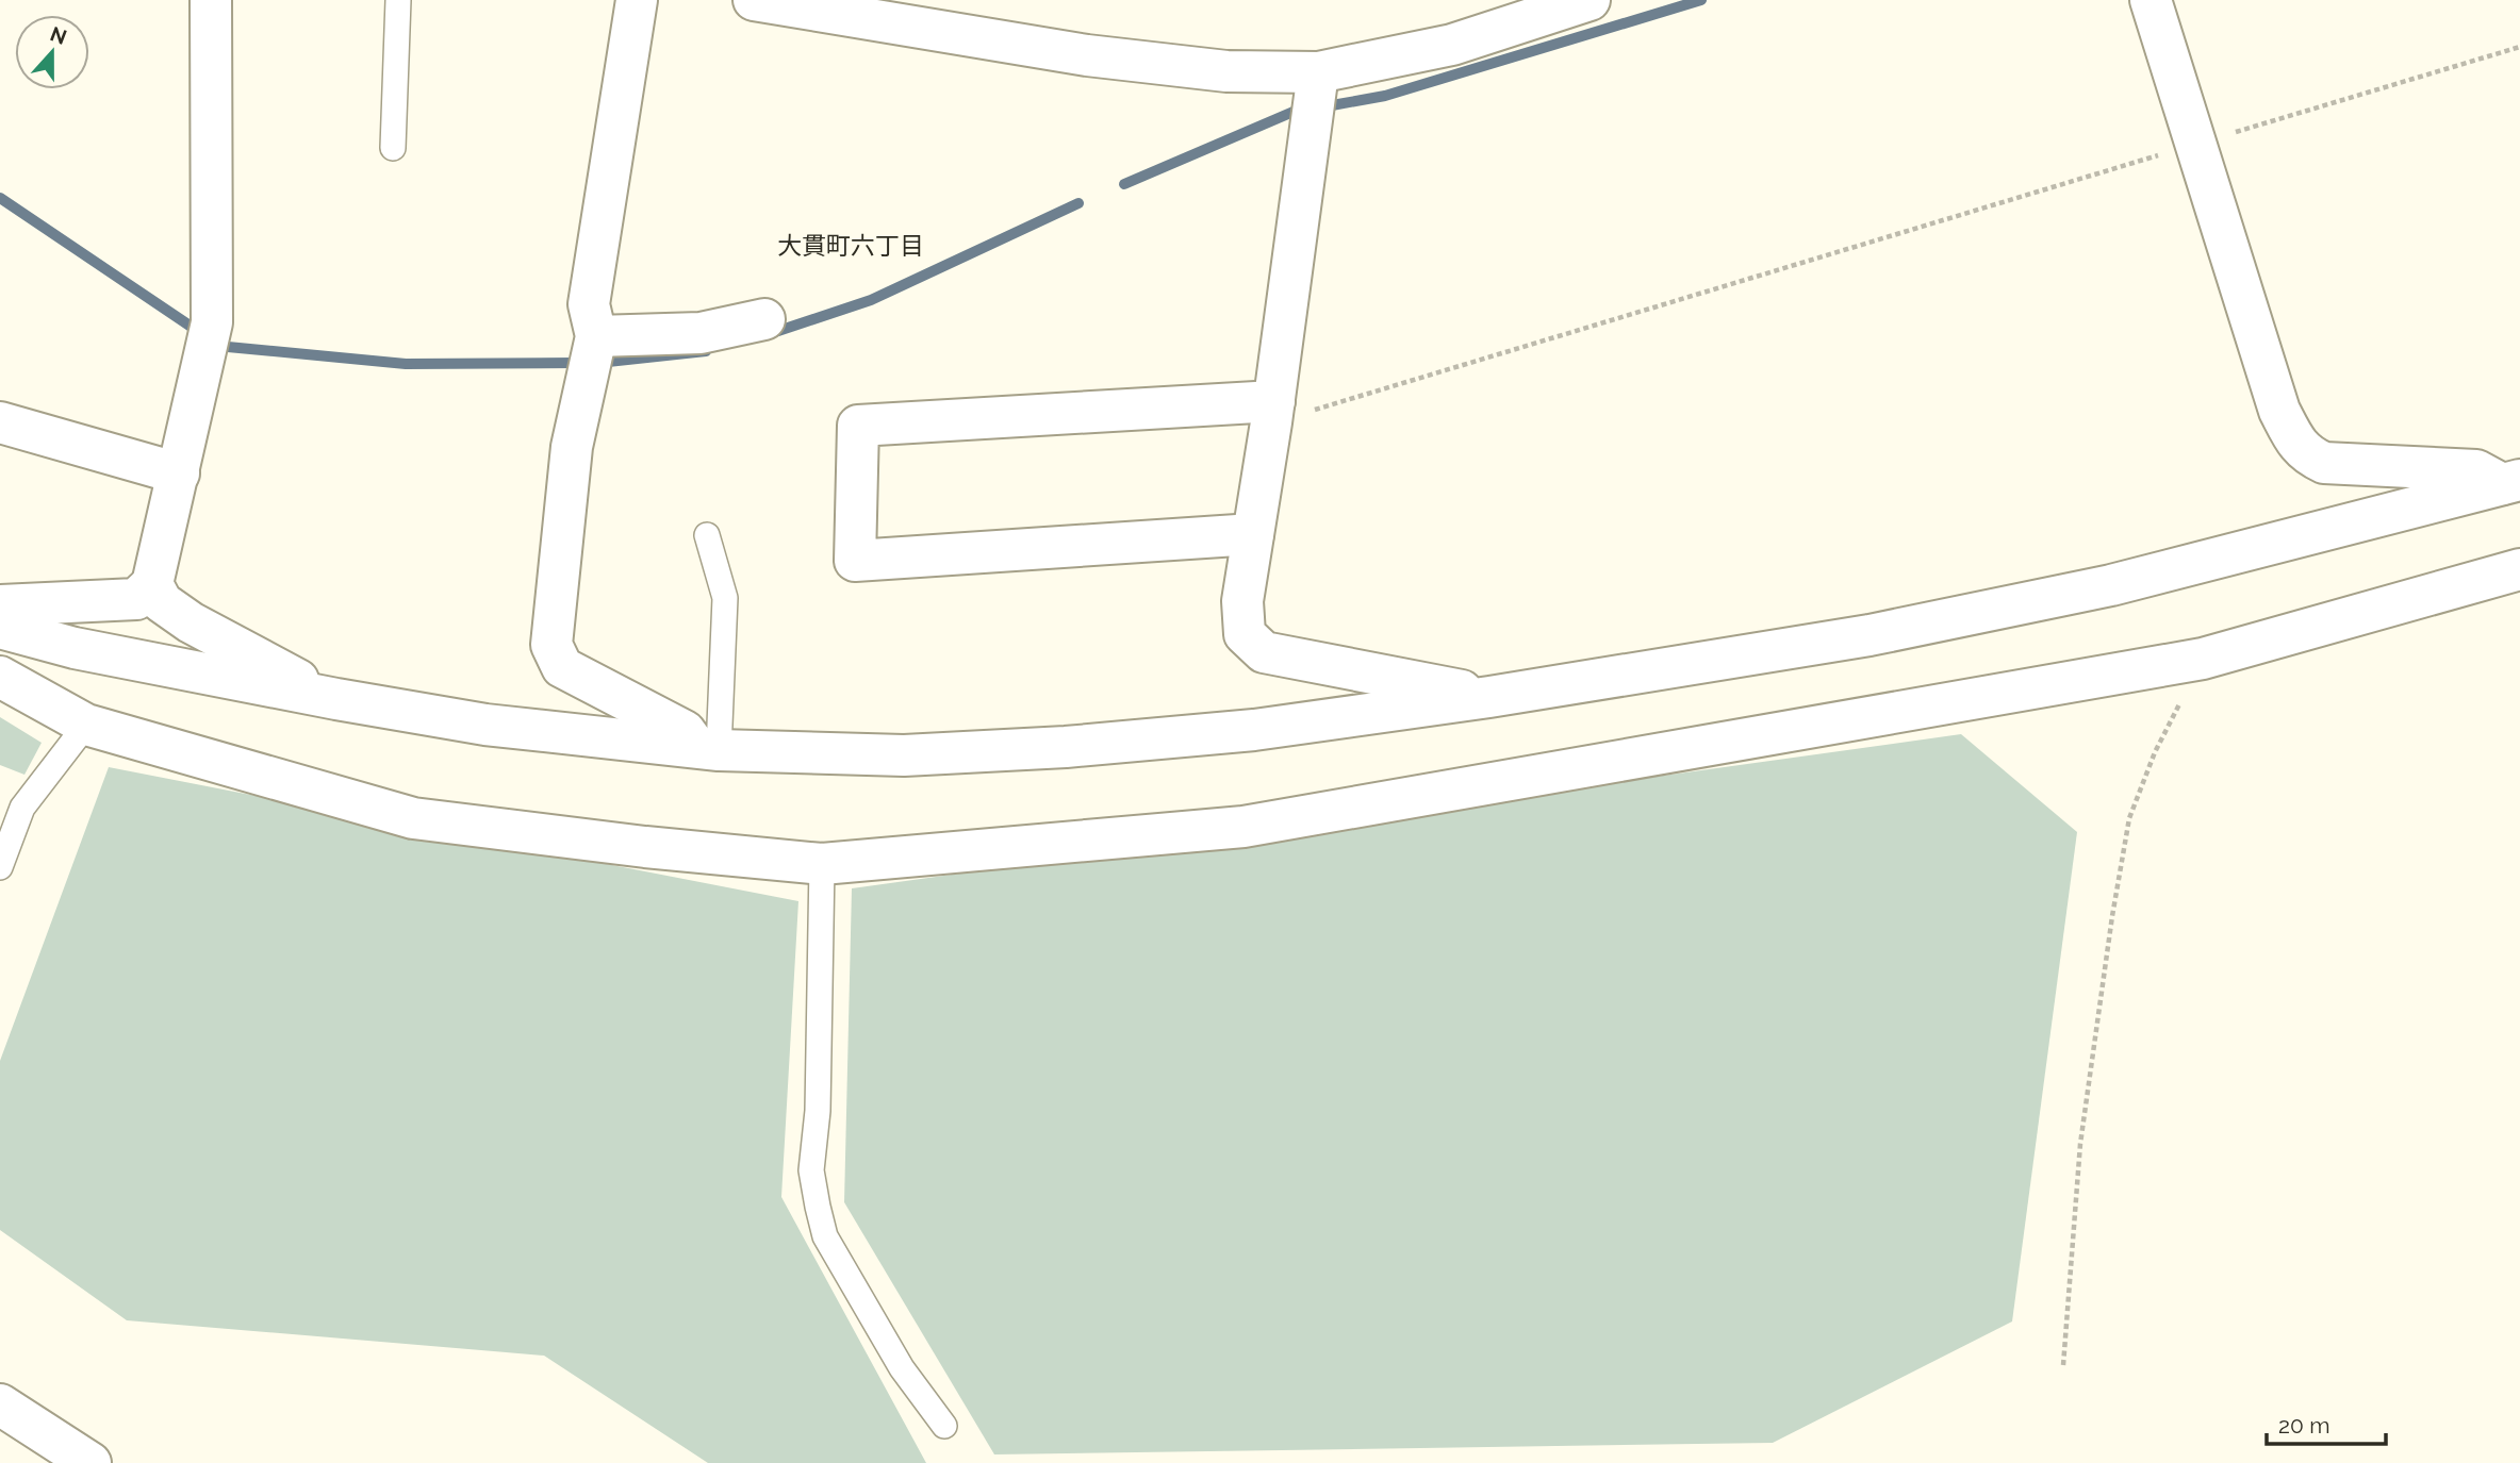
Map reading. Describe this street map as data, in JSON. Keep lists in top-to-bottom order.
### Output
{
  "districts": ["大貫町六丁目"],
  "scale_bar": "20 m",
  "north": "top"
}
